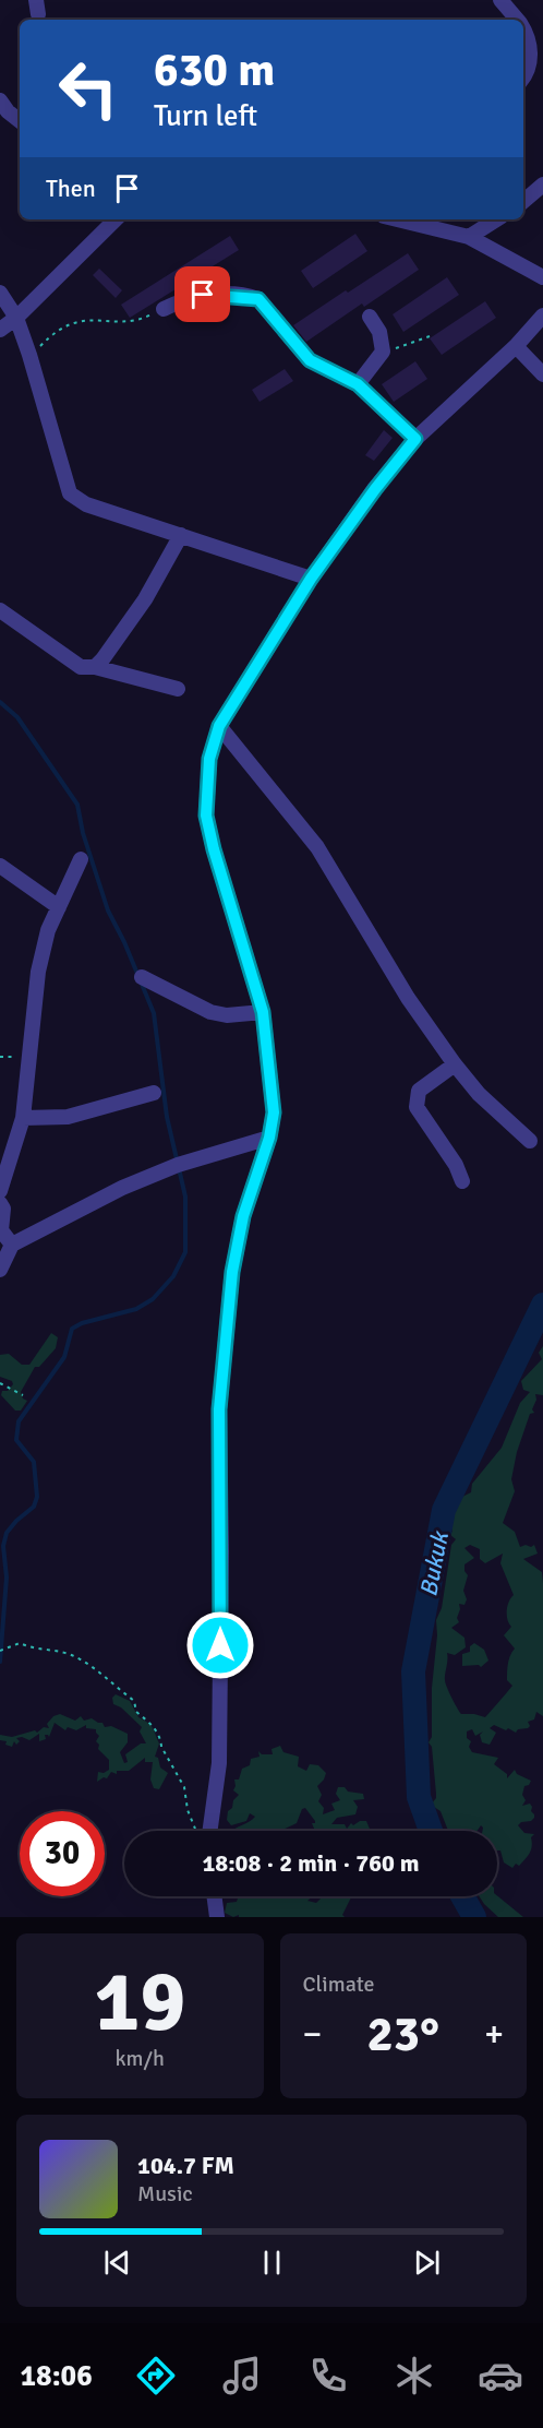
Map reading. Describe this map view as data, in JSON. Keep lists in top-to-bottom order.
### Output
{
  "water": ["Bukuk"],
  "page": {
    "turn": ["630 m", "Turn left"],
    "then": "Then",
    "limit": "30",
    "trip": "18:08 · 2 min · 760 m",
    "tile": [
      ["19", "km/h"],
      "Climate"
    ],
    "heat": ["−", "23°", "+"],
    "song": ["104.7 FM", "Music"],
    "tabs": "18:06"
  }
}
